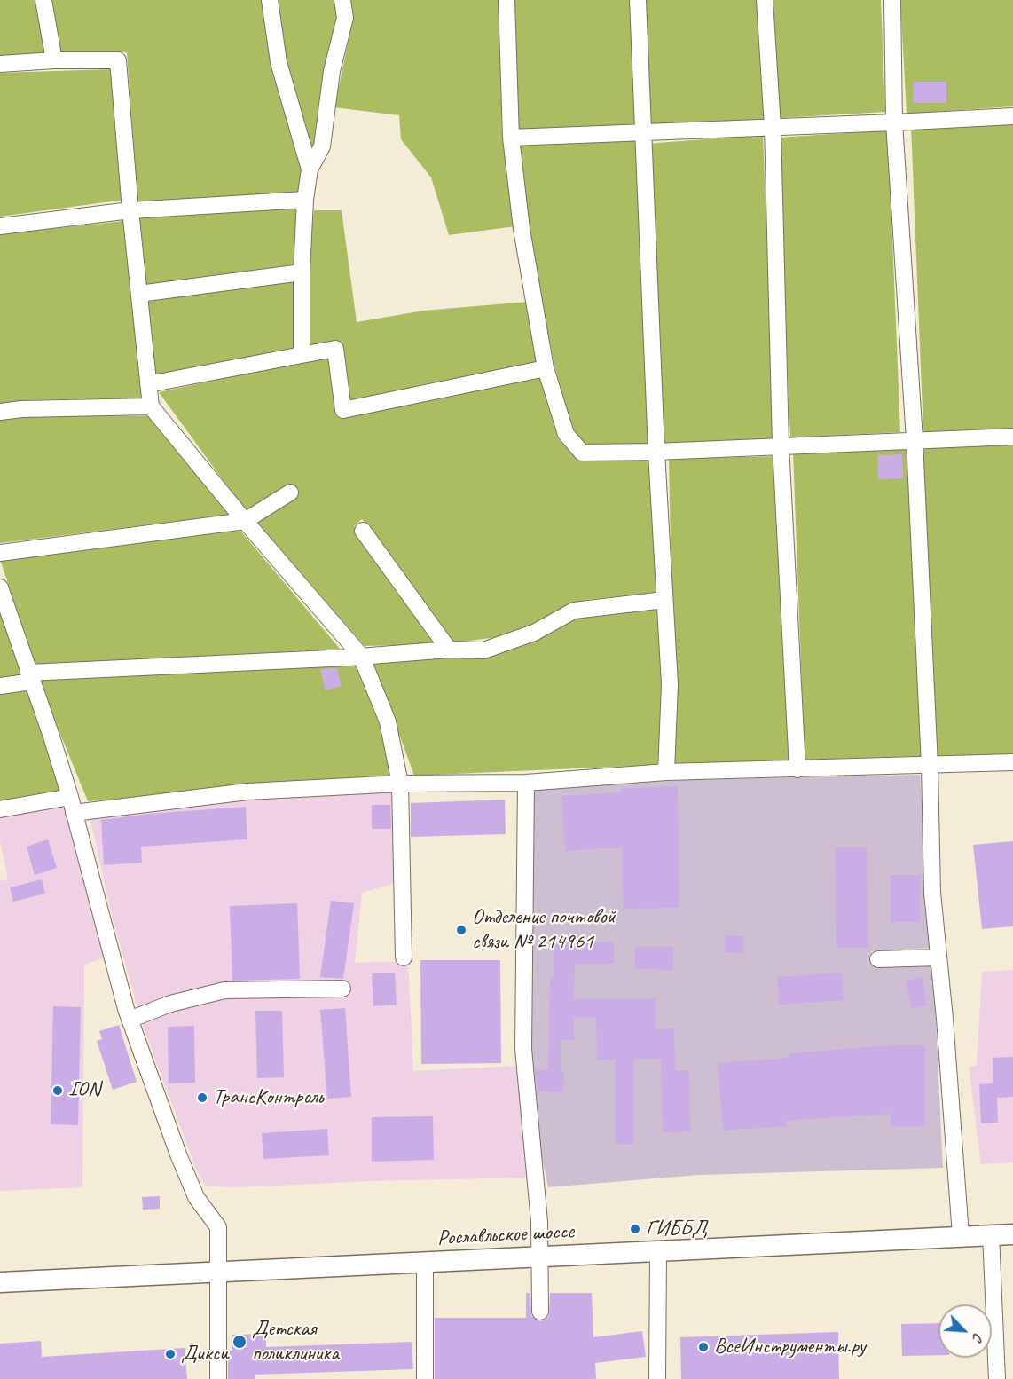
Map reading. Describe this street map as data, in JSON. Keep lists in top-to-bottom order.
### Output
{
  "streets": {
    "main road": ["Рославльское шоссе"]
  },
  "places": [
    "Отделение почтовой связи № 214961",
    "ION",
    "ТрансКонтроль",
    "ГИББД",
    "Детская поликлиника",
    "ВсеИнструменты.ру",
    "Дикси"
  ],
  "north": "bottom right"
}
